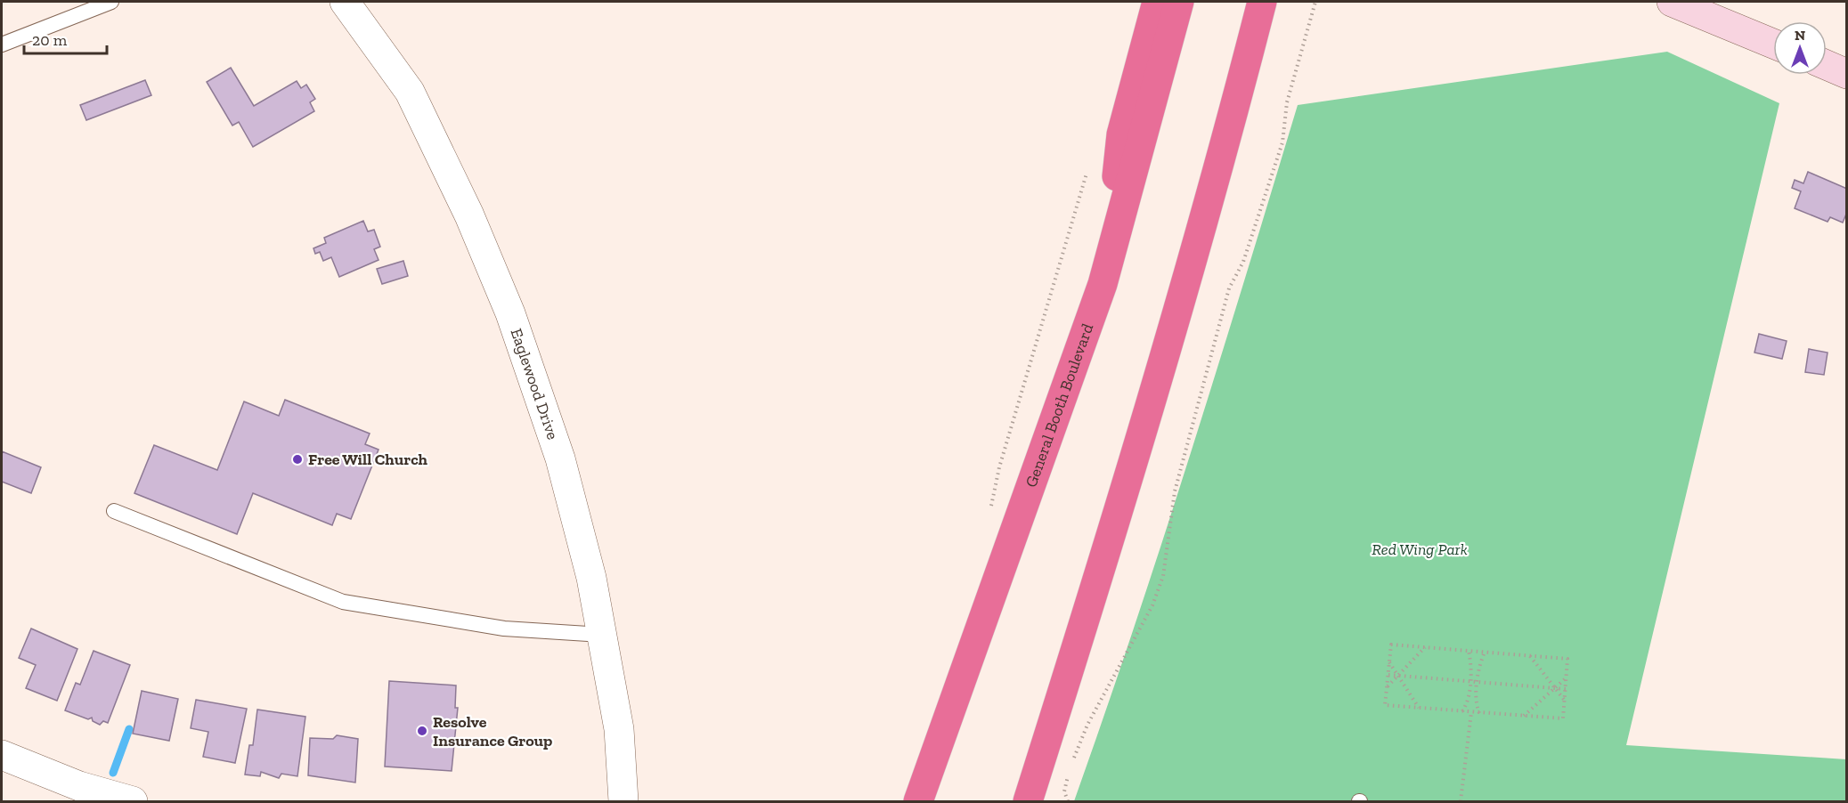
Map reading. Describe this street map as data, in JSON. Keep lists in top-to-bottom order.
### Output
{
  "streets": {
    "highway": ["General Booth Boulevard"],
    "street": ["Eaglewood Drive"]
  },
  "parks": ["Red Wing Park"],
  "places": ["Free Will Church", "Resolve Insurance Group"],
  "scale_bar": "20 m",
  "north": "top"
}
